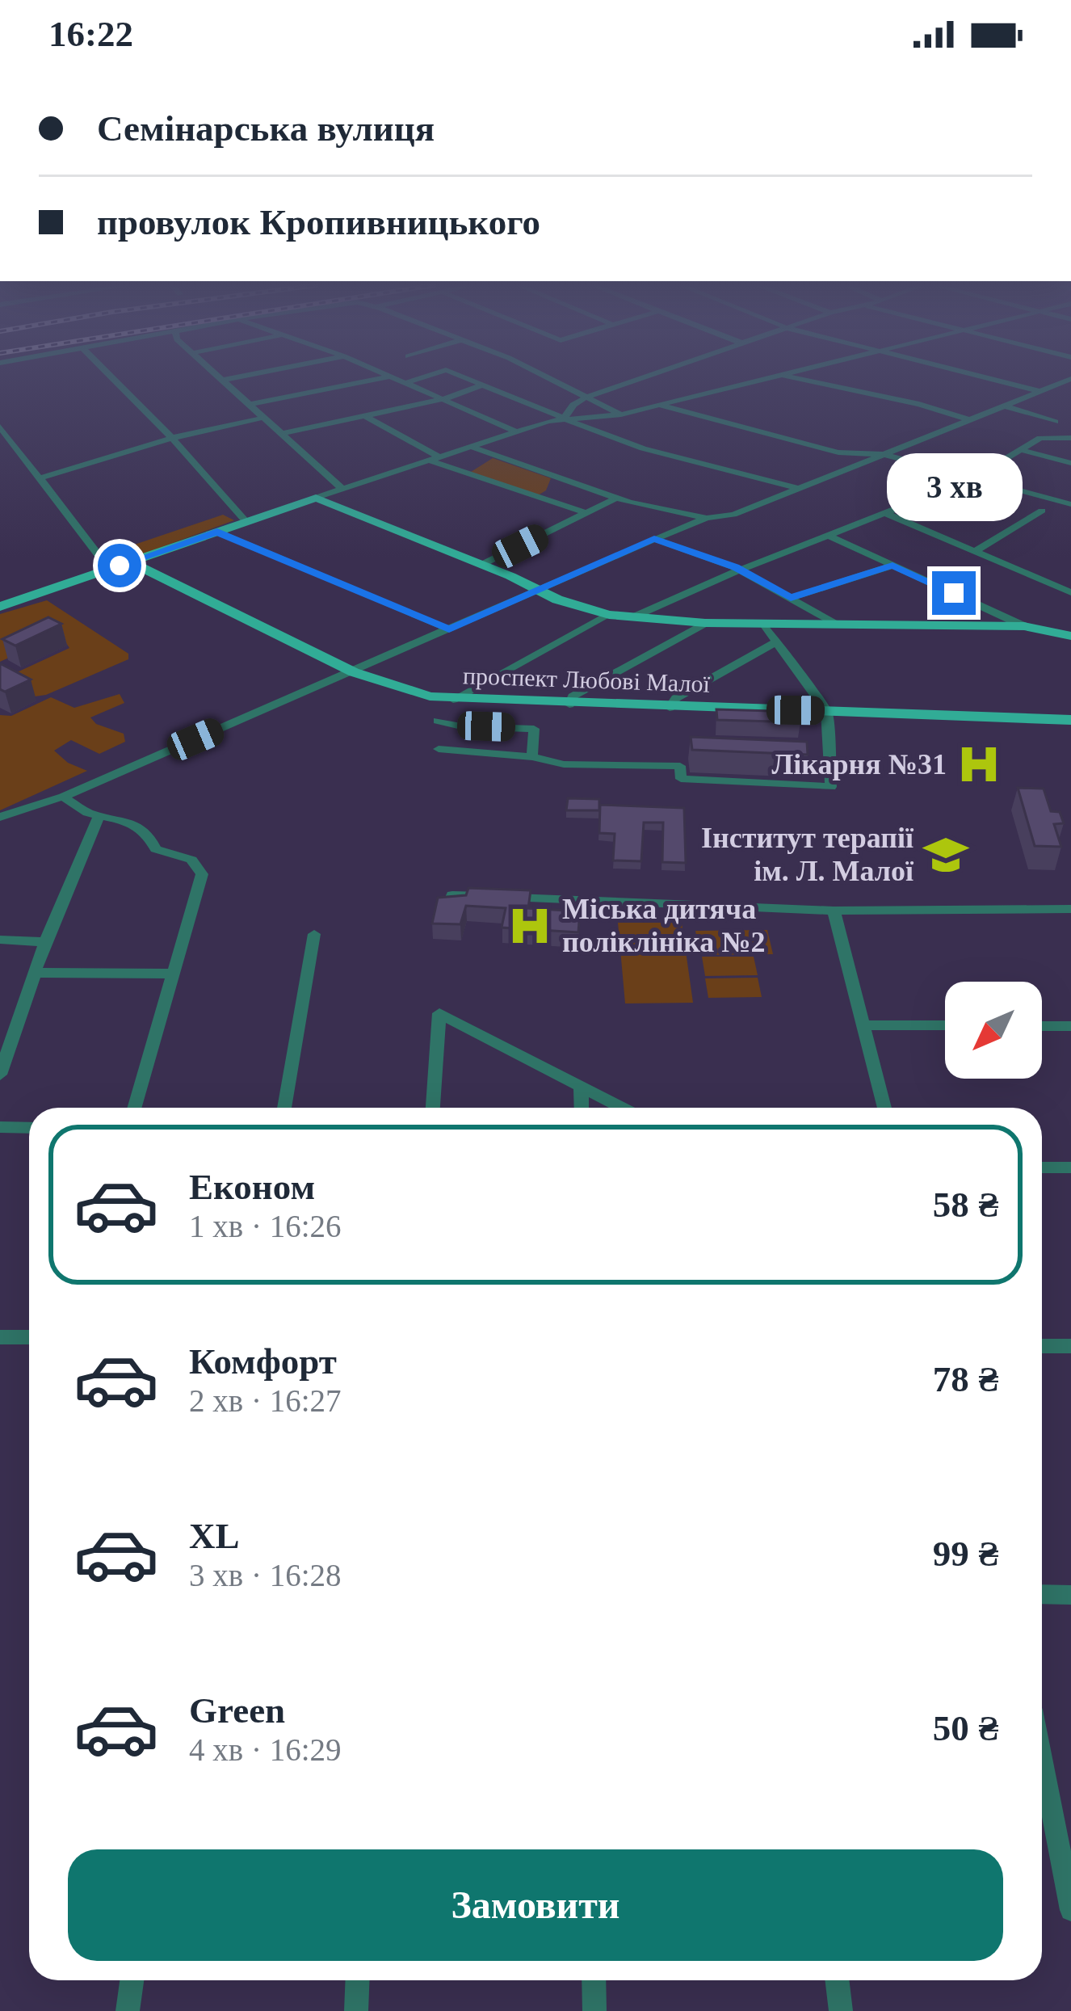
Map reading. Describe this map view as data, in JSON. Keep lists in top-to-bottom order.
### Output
{
  "streets": {
    "main road": ["проспект Любові Малої"]
  },
  "places": {
    "hospital": ["Лікарня №31", "Міська дитяча поліклініка №2"],
    "school or university": ["Інститут терапії ім. Л. Малої"]
  },
  "north": "bottom left",
  "page": {
    "status": "16:22",
    "banner": ["Семінарська вулиця", "провулок Кропивницького"],
    "bubble": "3 хв",
    "list": [
      {
        "name": "Економ",
        "note": "1 хв · 16:26",
        "value": "58 ₴"
      },
      {
        "name": "Комфорт",
        "note": "2 хв · 16:27",
        "value": "78 ₴"
      },
      {
        "name": "XL",
        "note": "3 хв · 16:28",
        "value": "99 ₴"
      },
      {
        "name": "Green",
        "note": "4 хв · 16:29",
        "value": "50 ₴"
      }
    ],
    "buttons": "Замовити"
  }
}
